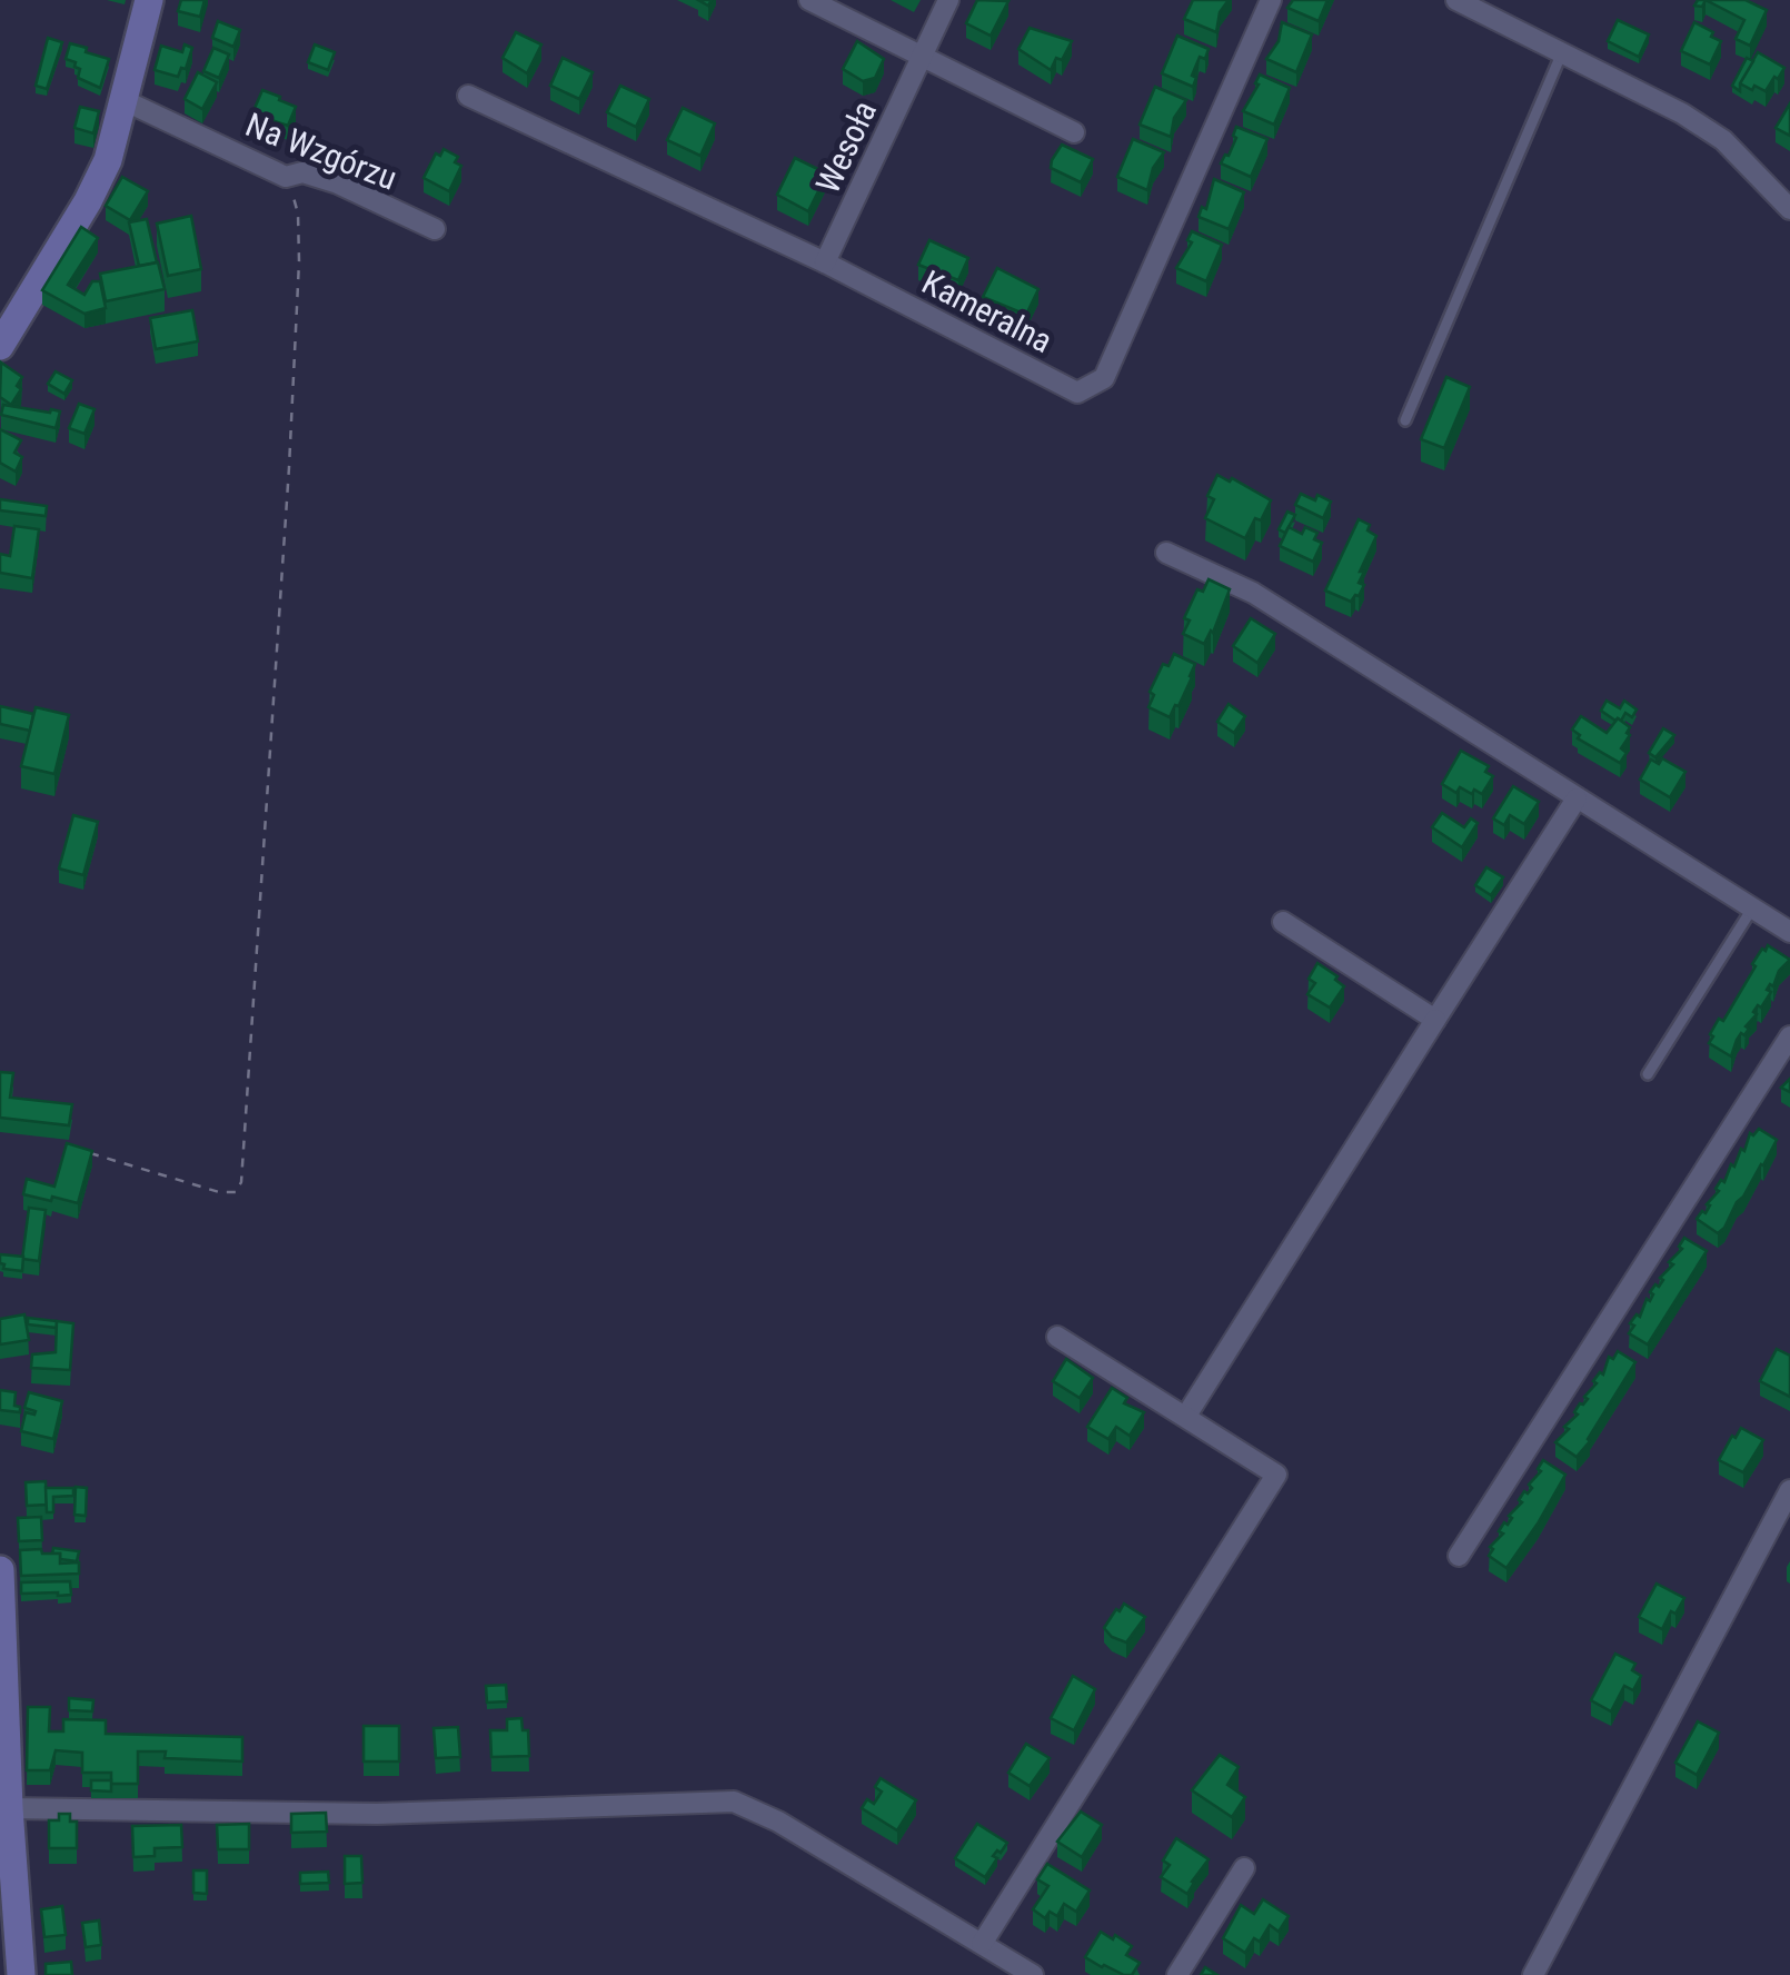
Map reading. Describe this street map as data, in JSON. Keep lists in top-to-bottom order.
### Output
{
  "streets": {
    "street": ["Wesoła", "Na Wzgórzu", "Kameralna"]
  },
  "crossings": [
    ["Wesoła", "Kameralna"]
  ]
}
